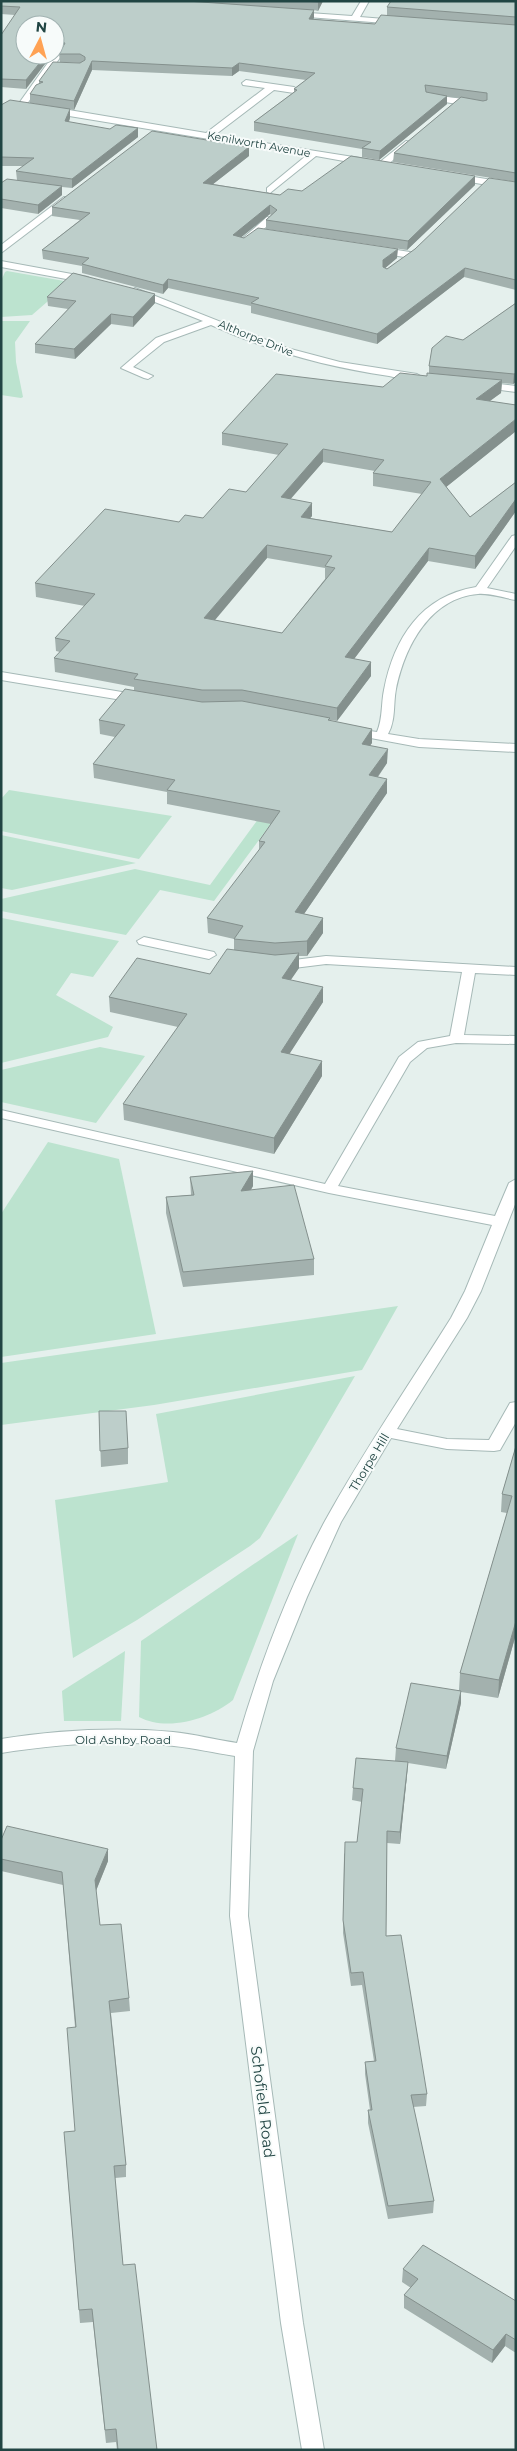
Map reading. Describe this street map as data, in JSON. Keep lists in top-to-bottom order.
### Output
{
  "streets": {
    "street": [
      "Kenilworth Avenue",
      "Althorpe Drive",
      "Thorpe Hill",
      "Old Ashby Road",
      "Schofield Road"
    ]
  },
  "crossings": [
    ["Thorpe Hill", "Old Ashby Road"],
    ["Thorpe Hill", "Schofield Road"],
    ["Old Ashby Road", "Schofield Road"]
  ],
  "north": "top"
}
